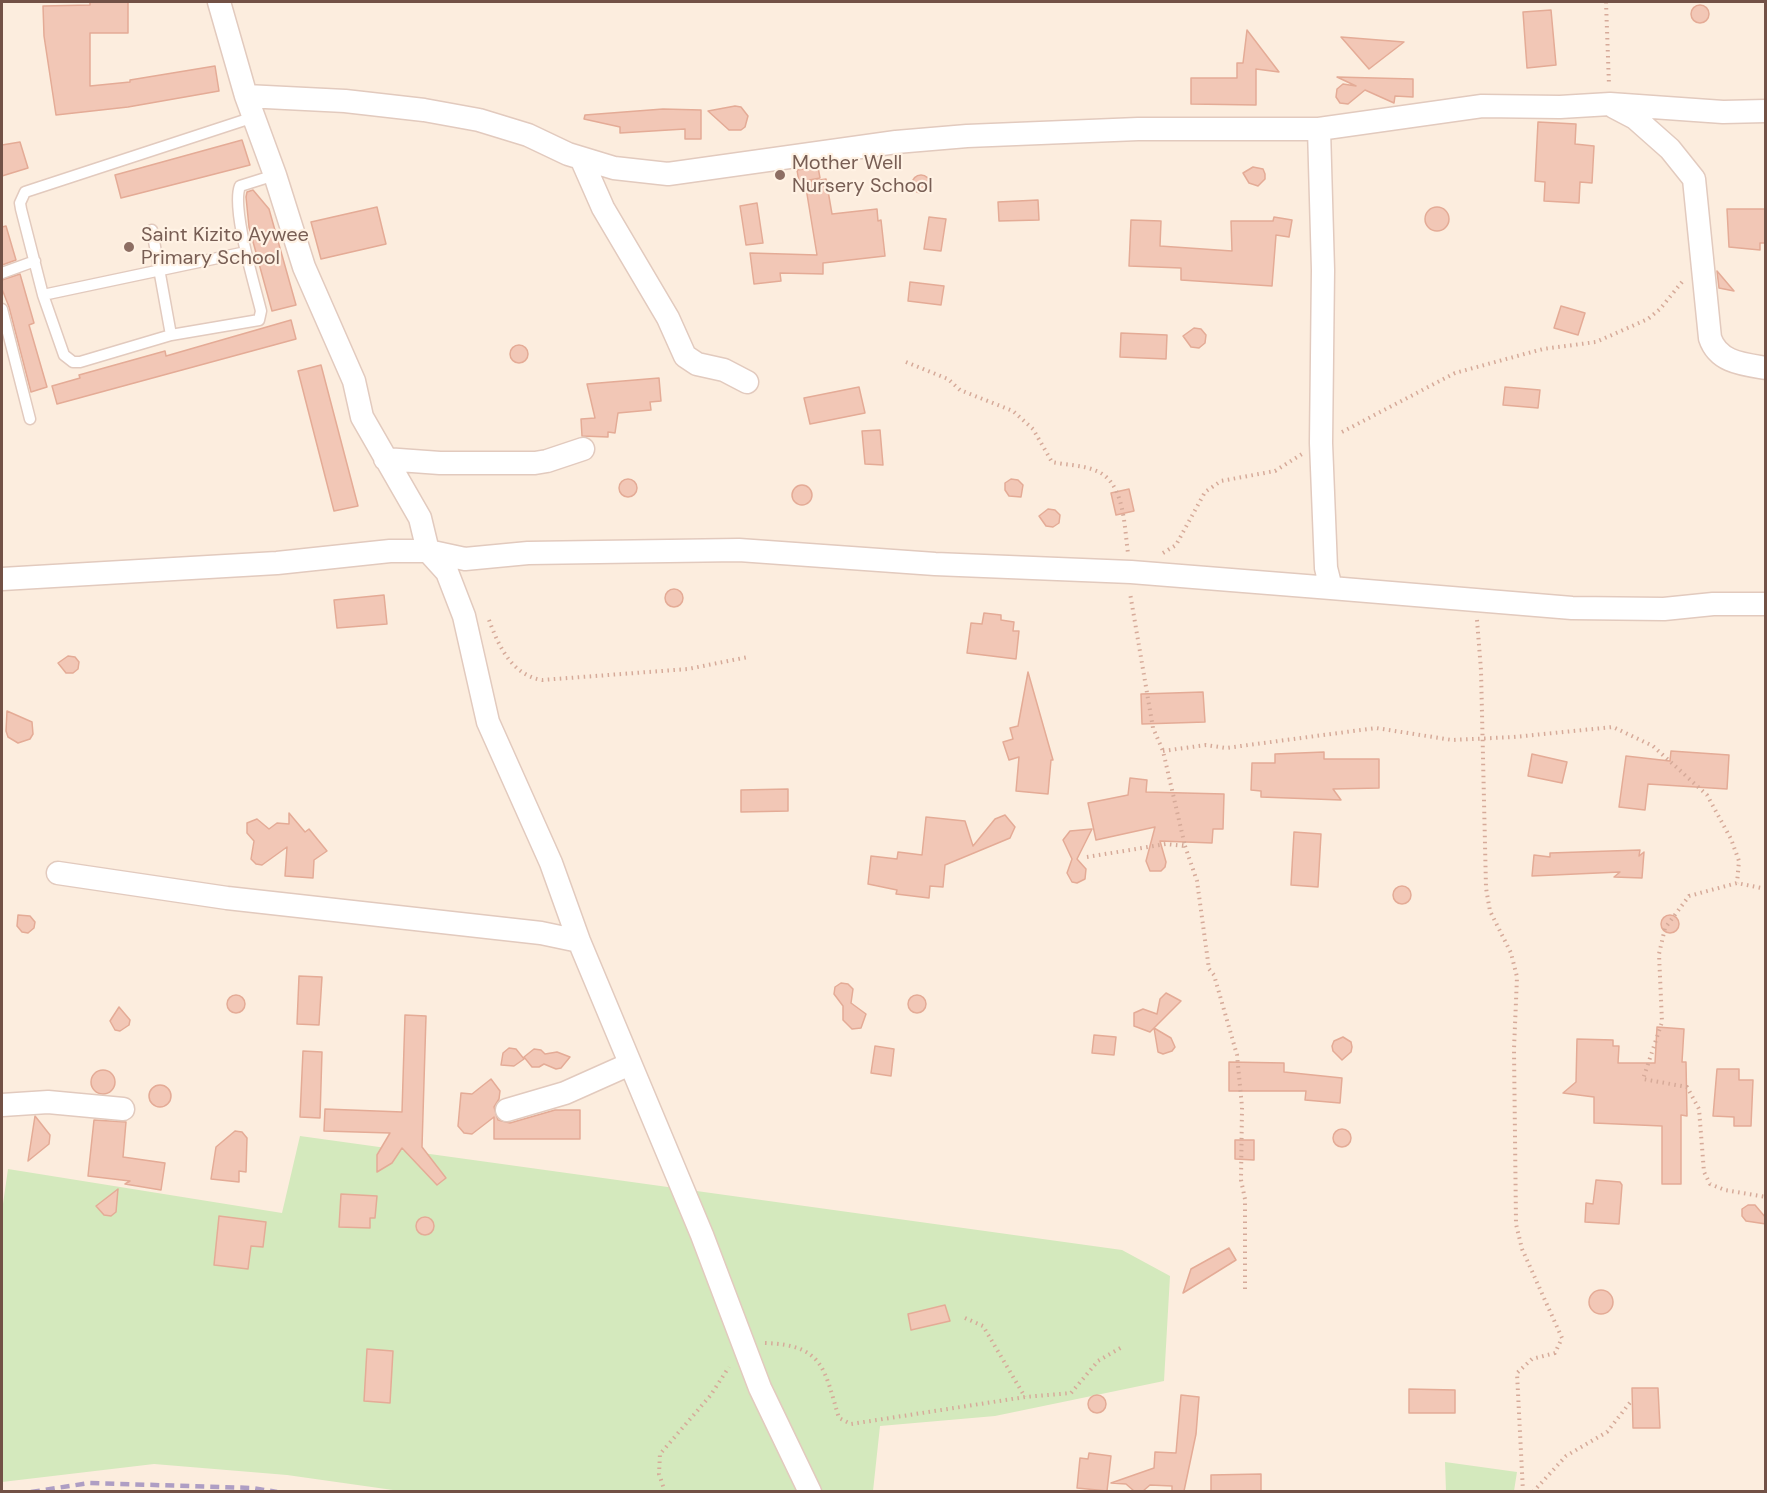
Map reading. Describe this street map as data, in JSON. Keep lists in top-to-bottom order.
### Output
{
  "places": ["Mother Well Nursery School", "Saint Kizito Aywee Primary School"]
}
